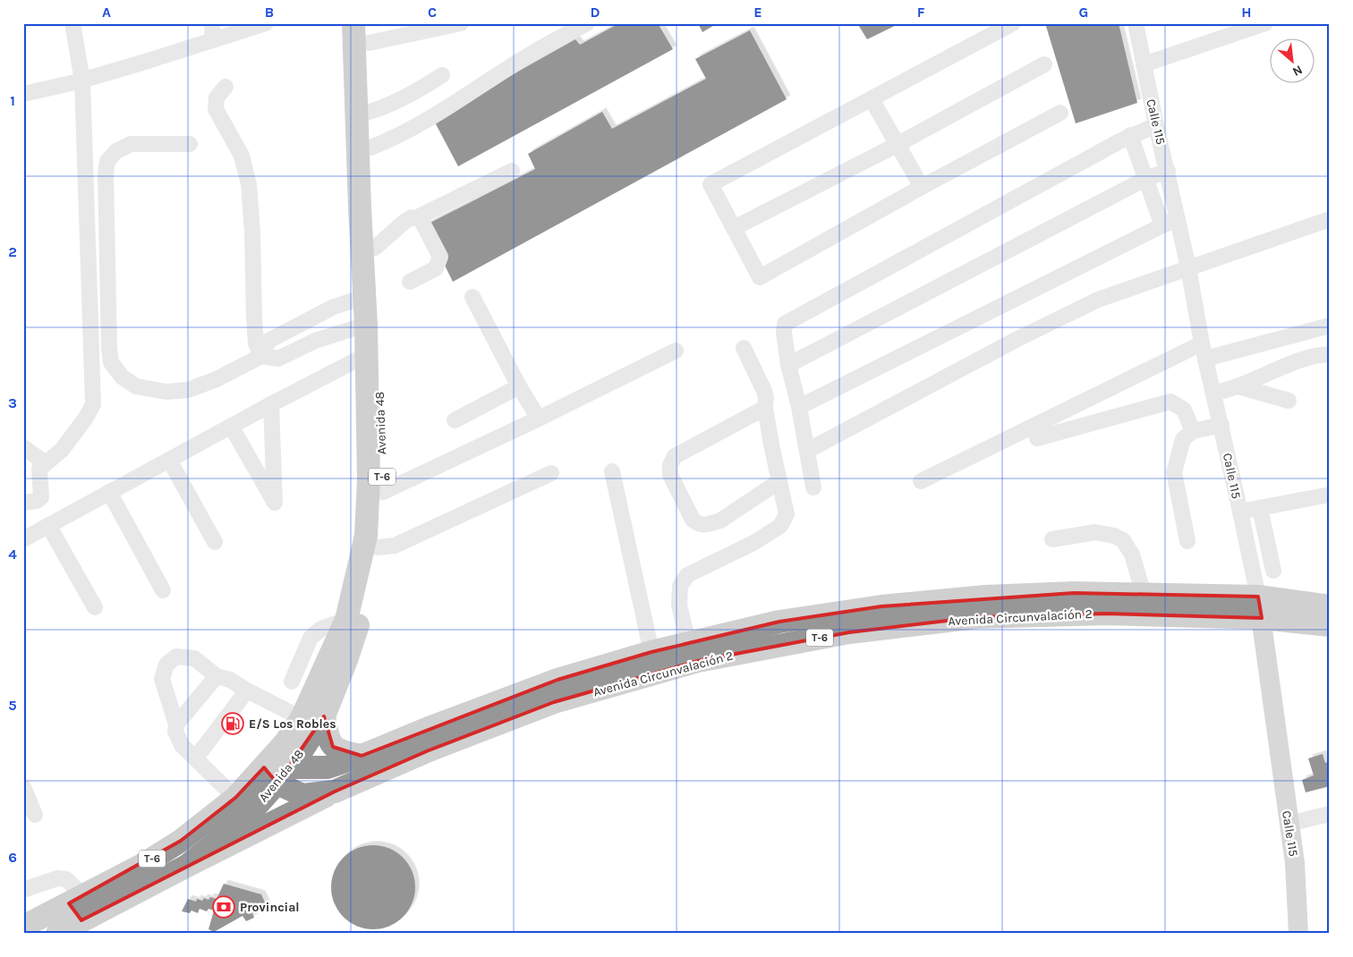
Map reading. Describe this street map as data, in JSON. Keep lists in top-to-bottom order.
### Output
{
  "streets": {
    "highway": ["Avenida 48", "T-6", "Avenida Circunvalación 2"],
    "main road": ["Calle 115"]
  },
  "crossings": [
    ["Calle 115", "Avenida Circunvalación 2"],
    ["Avenida 48", "T-6"],
    ["Avenida 48", "Avenida Circunvalación 2"],
    ["T-6", "Avenida Circunvalación 2"]
  ],
  "places": {
    "fuel station": ["E/S Los Robles"],
    "bank": ["Provincial"]
  },
  "north": "bottom right",
  "grid": {
    "columns": [
      "A",
      "B",
      "C",
      "D",
      "E",
      "F",
      "G",
      "H"
    ],
    "rows": [
      "1",
      "2",
      "3",
      "4",
      "5",
      "6"
    ]
  }
}
